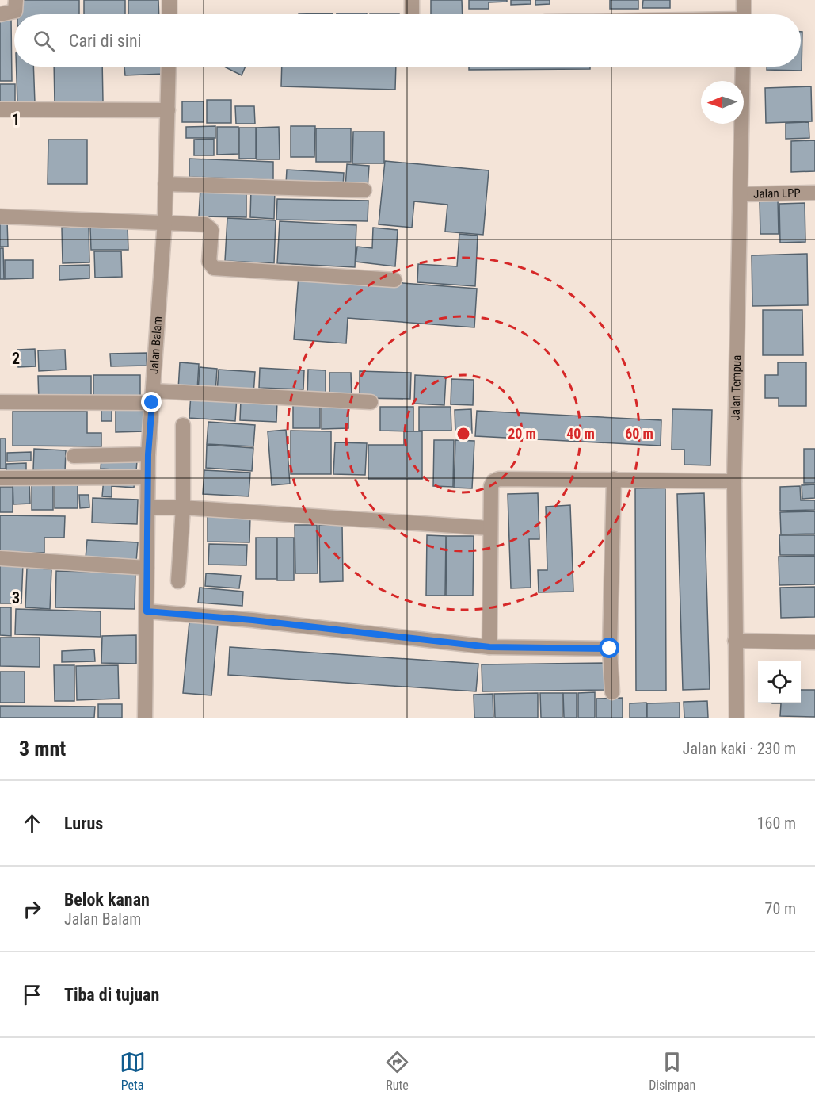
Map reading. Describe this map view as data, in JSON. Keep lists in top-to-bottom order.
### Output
{
  "streets": {
    "street": ["Jalan LPP", "Jalan Balam", "Jalan Tempua"]
  },
  "crossings": [
    ["Jalan LPP", "Jalan Tempua"]
  ],
  "north": "left",
  "page": {
    "search": "Cari di sini",
    "heading": ["3 mnt", "Jalan kaki · 230 m"],
    "list": [
      ["Lurus", "160 m"],
      ["Belok kanan", "Jalan Balam", "70 m"],
      "Tiba di tujuan"
    ],
    "nav": ["Peta", "Rute", "Disimpan"]
  },
  "grid": {
    "rows": ["1", "2", "3"]
  },
  "rings": ["20 m", "40 m", "60 m"]
}
